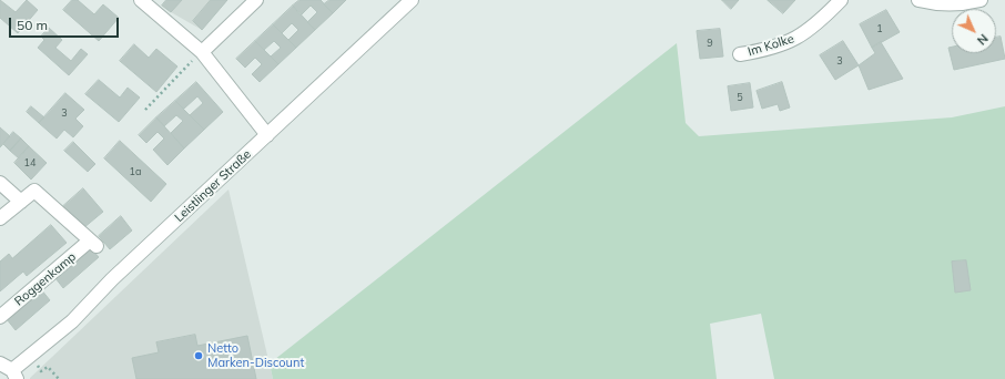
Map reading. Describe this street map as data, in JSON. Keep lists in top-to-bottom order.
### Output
{
  "streets": {
    "street": ["Im Kolke", "Leistlinger Straße", "Roggenkamp"]
  },
  "places": ["Netto Marken-Discount"],
  "house_numbers": [
    "1",
    "9",
    "3",
    "5",
    "3",
    "14",
    "1a"
  ],
  "scale_bar": "50 m",
  "north": "bottom right"
}
